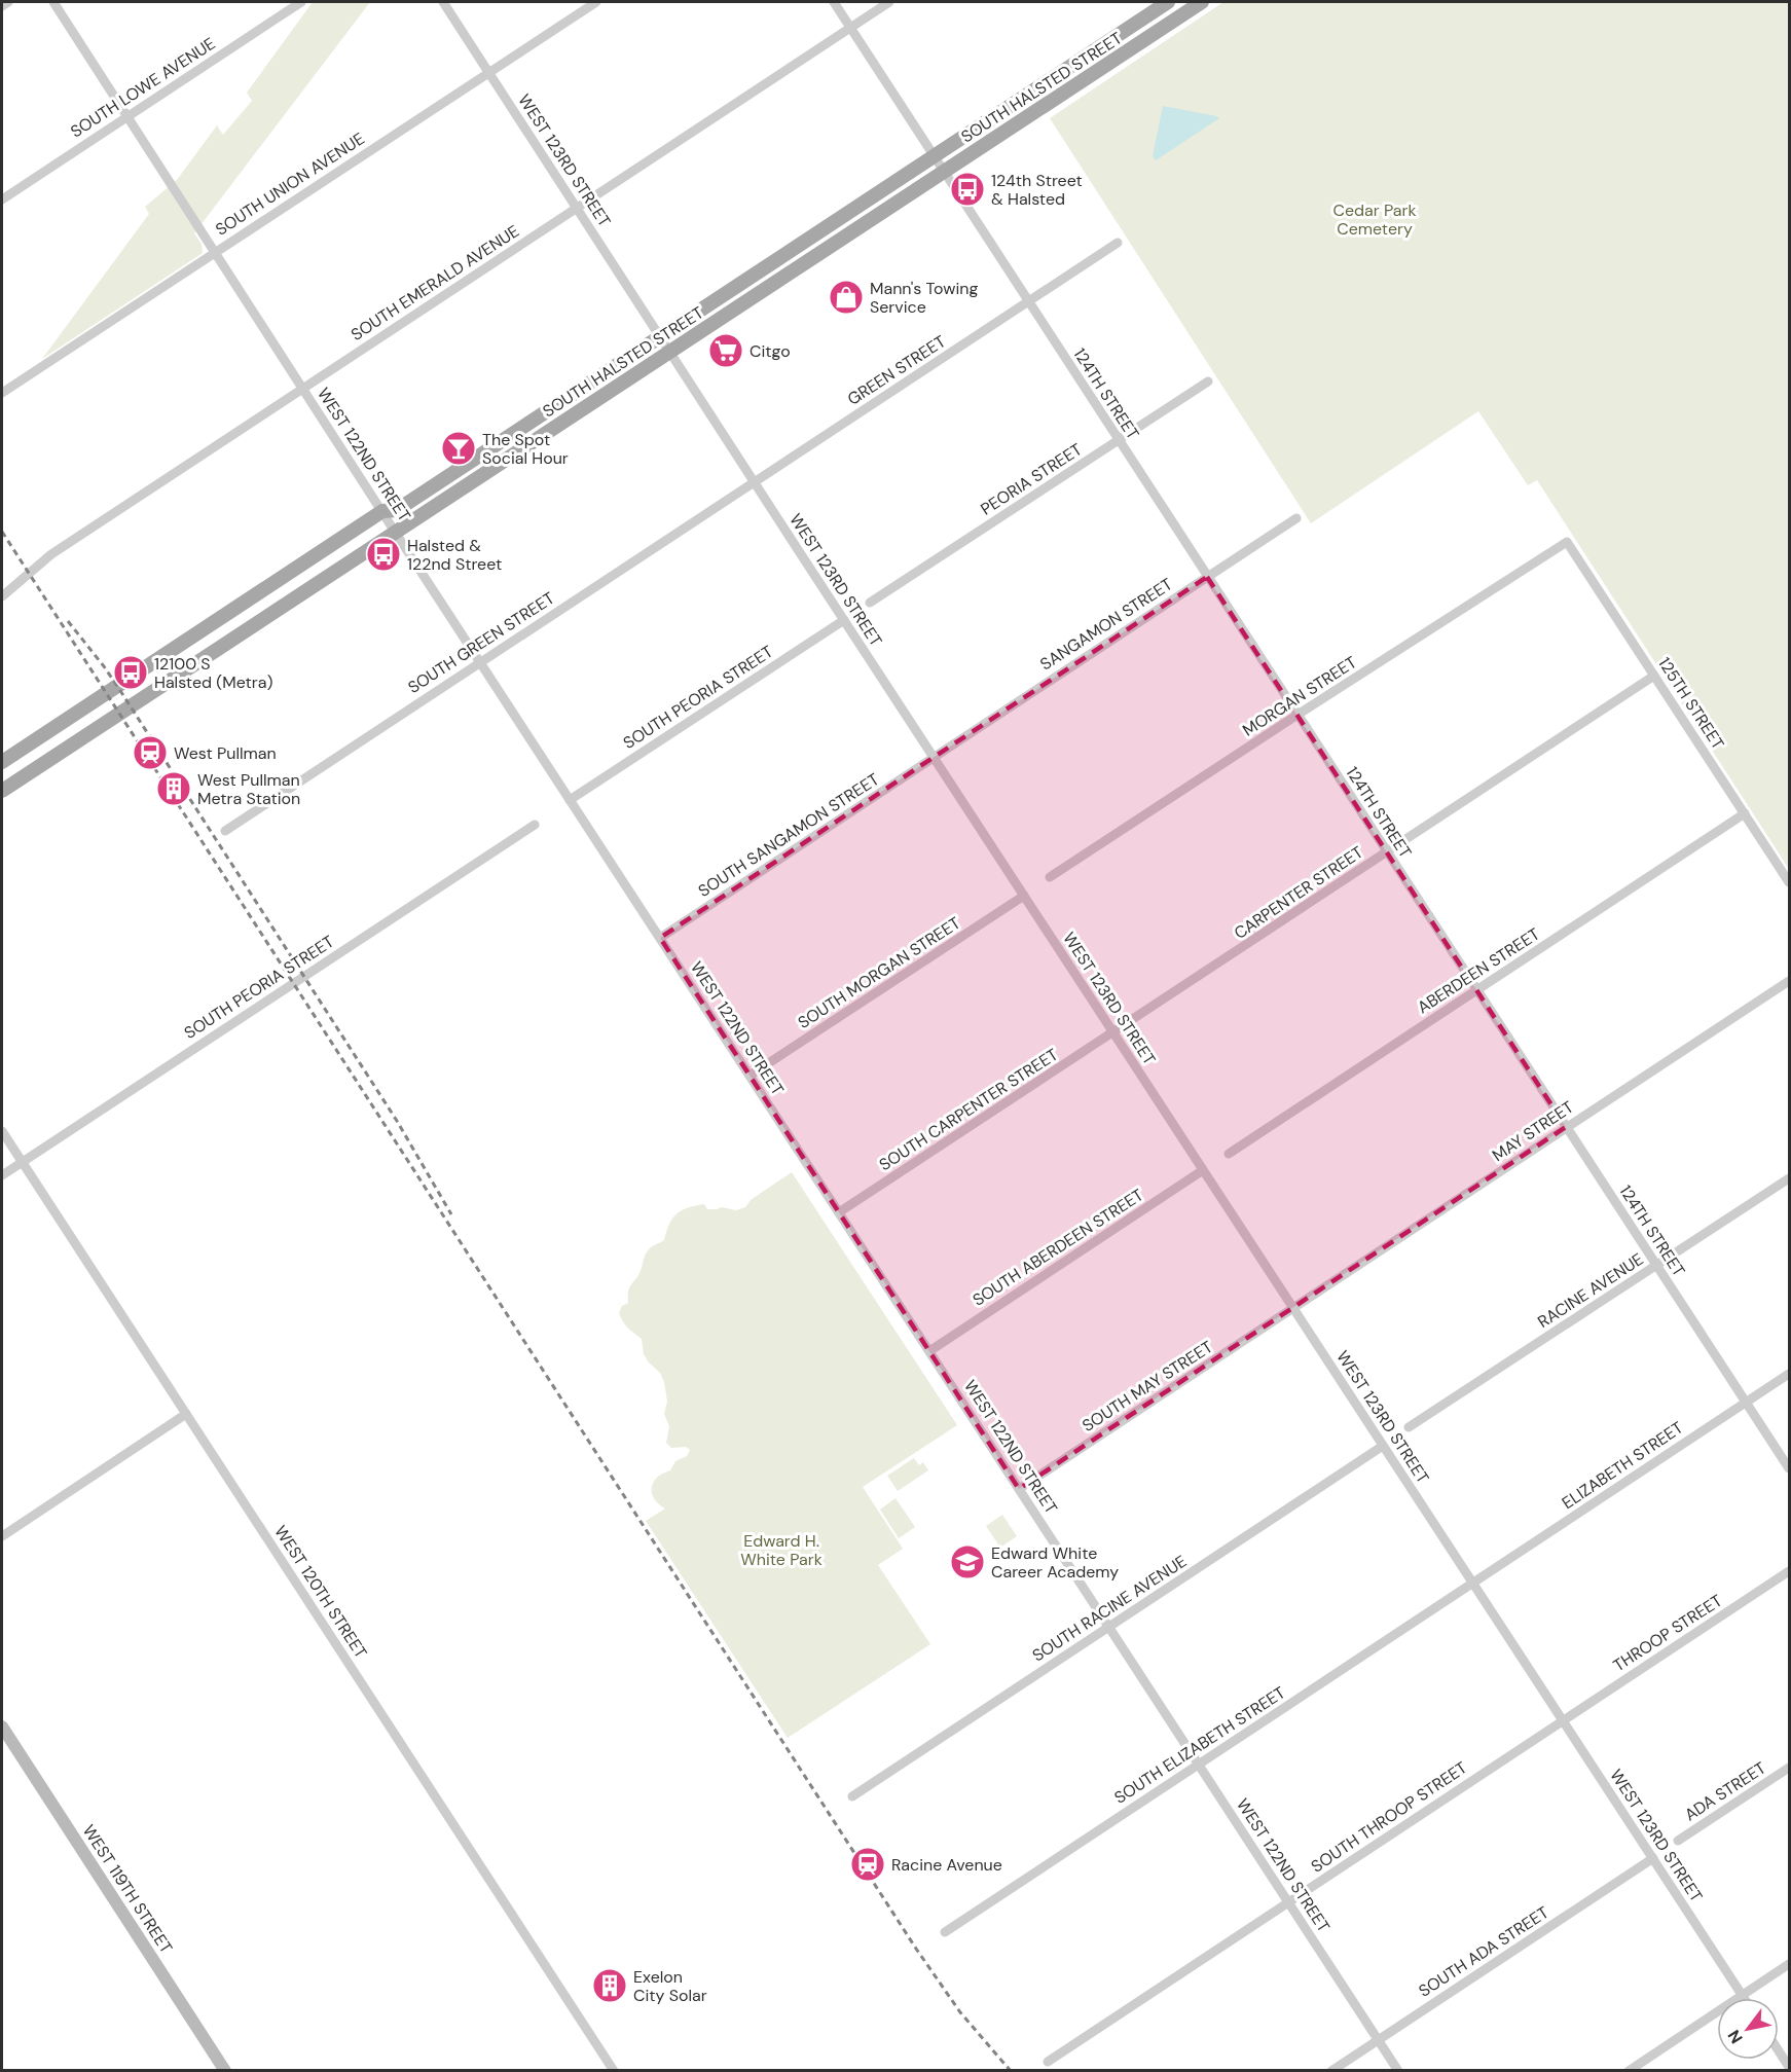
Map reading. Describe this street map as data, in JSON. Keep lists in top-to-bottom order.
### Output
{
  "streets": {
    "main road": ["SOUTH HALSTED STREET"],
    "street": [
      "SOUTH LOWE AVENUE",
      "WEST 123RD STREET",
      "SOUTH UNION AVENUE",
      "SOUTH EMERALD AVENUE",
      "GREEN STREET",
      "124TH STREET",
      "WEST 122ND STREET",
      "PEORIA STREET",
      "SANGAMON STREET",
      "SOUTH GREEN STREET",
      "MORGAN STREET",
      "SOUTH PEORIA STREET",
      "125TH STREET",
      "SOUTH SANGAMON STREET",
      "CARPENTER STREET",
      "ABERDEEN STREET",
      "SOUTH MORGAN STREET",
      "SOUTH CARPENTER STREET",
      "MAY STREET",
      "SOUTH ABERDEEN STREET",
      "RACINE AVENUE",
      "SOUTH MAY STREET",
      "ELIZABETH STREET",
      "WEST 120TH STREET",
      "SOUTH RACINE AVENUE",
      "THROOP STREET",
      "SOUTH ELIZABETH STREET",
      "ADA STREET",
      "SOUTH THROOP STREET",
      "WEST 119TH STREET",
      "SOUTH ADA STREET"
    ]
  },
  "crossings": [
    ["SOUTH LOWE AVENUE", "WEST 122ND STREET"],
    ["SOUTH HALSTED STREET", "WEST 123RD STREET"],
    ["SOUTH HALSTED STREET", "124TH STREET"],
    ["SOUTH HALSTED STREET", "WEST 122ND STREET"],
    ["WEST 123RD STREET", "SOUTH UNION AVENUE"],
    ["WEST 123RD STREET", "SOUTH EMERALD AVENUE"],
    ["WEST 123RD STREET", "GREEN STREET"],
    ["WEST 123RD STREET", "SANGAMON STREET"],
    ["WEST 123RD STREET", "SOUTH GREEN STREET"],
    ["WEST 123RD STREET", "SOUTH PEORIA STREET"],
    ["WEST 123RD STREET", "SOUTH SANGAMON STREET"],
    ["WEST 123RD STREET", "CARPENTER STREET"],
    ["WEST 123RD STREET", "SOUTH MORGAN STREET"],
    ["WEST 123RD STREET", "SOUTH CARPENTER STREET"],
    ["WEST 123RD STREET", "MAY STREET"],
    ["WEST 123RD STREET", "SOUTH ABERDEEN STREET"],
    ["WEST 123RD STREET", "SOUTH MAY STREET"],
    ["WEST 123RD STREET", "ELIZABETH STREET"],
    ["WEST 123RD STREET", "SOUTH RACINE AVENUE"],
    ["WEST 123RD STREET", "THROOP STREET"],
    ["WEST 123RD STREET", "SOUTH ELIZABETH STREET"],
    ["WEST 123RD STREET", "SOUTH THROOP STREET"],
    ["WEST 123RD STREET", "SOUTH ADA STREET"],
    ["SOUTH UNION AVENUE", "WEST 122ND STREET"],
    ["SOUTH EMERALD AVENUE", "124TH STREET"],
    ["SOUTH EMERALD AVENUE", "WEST 122ND STREET"],
    ["GREEN STREET", "124TH STREET"],
    ["GREEN STREET", "SOUTH GREEN STREET"],
    ["124TH STREET", "PEORIA STREET"],
    ["124TH STREET", "SANGAMON STREET"],
    ["124TH STREET", "MORGAN STREET"],
    ["124TH STREET", "CARPENTER STREET"],
    ["124TH STREET", "ABERDEEN STREET"],
    ["124TH STREET", "MAY STREET"],
    ["124TH STREET", "RACINE AVENUE"],
    ["124TH STREET", "ELIZABETH STREET"],
    ["WEST 122ND STREET", "SOUTH GREEN STREET"],
    ["WEST 122ND STREET", "SOUTH PEORIA STREET"],
    ["WEST 122ND STREET", "SOUTH SANGAMON STREET"],
    ["WEST 122ND STREET", "SOUTH MORGAN STREET"],
    ["WEST 122ND STREET", "SOUTH CARPENTER STREET"],
    ["WEST 122ND STREET", "SOUTH ABERDEEN STREET"],
    ["WEST 122ND STREET", "SOUTH MAY STREET"],
    ["WEST 122ND STREET", "SOUTH RACINE AVENUE"],
    ["WEST 122ND STREET", "SOUTH ELIZABETH STREET"],
    ["WEST 122ND STREET", "SOUTH THROOP STREET"],
    ["WEST 122ND STREET", "SOUTH ADA STREET"],
    ["SANGAMON STREET", "SOUTH SANGAMON STREET"],
    ["MORGAN STREET", "125TH STREET"],
    ["SOUTH PEORIA STREET", "WEST 120TH STREET"],
    ["125TH STREET", "CARPENTER STREET"],
    ["125TH STREET", "ABERDEEN STREET"],
    ["CARPENTER STREET", "SOUTH CARPENTER STREET"],
    ["MAY STREET", "SOUTH MAY STREET"],
    ["ELIZABETH STREET", "SOUTH ELIZABETH STREET"],
    ["THROOP STREET", "SOUTH THROOP STREET"]
  ],
  "parks": ["Cedar Park Cemetery", "Edward H. White Park"],
  "places": {
    "bus stop": ["124th Street & Halsted", "Halsted & 122nd Street", "12100 S Halsted (Metra)"],
    "shop": ["Mann's Towing Service"],
    "supermarket": ["Citgo"],
    "bar": ["The Spot Social Hour"],
    "station": ["West Pullman", "Racine Avenue"],
    "building": ["West Pullman Metra Station", "Exelon City Solar"],
    "school or university": ["Edward White Career Academy"]
  },
  "north": "bottom left"
}
